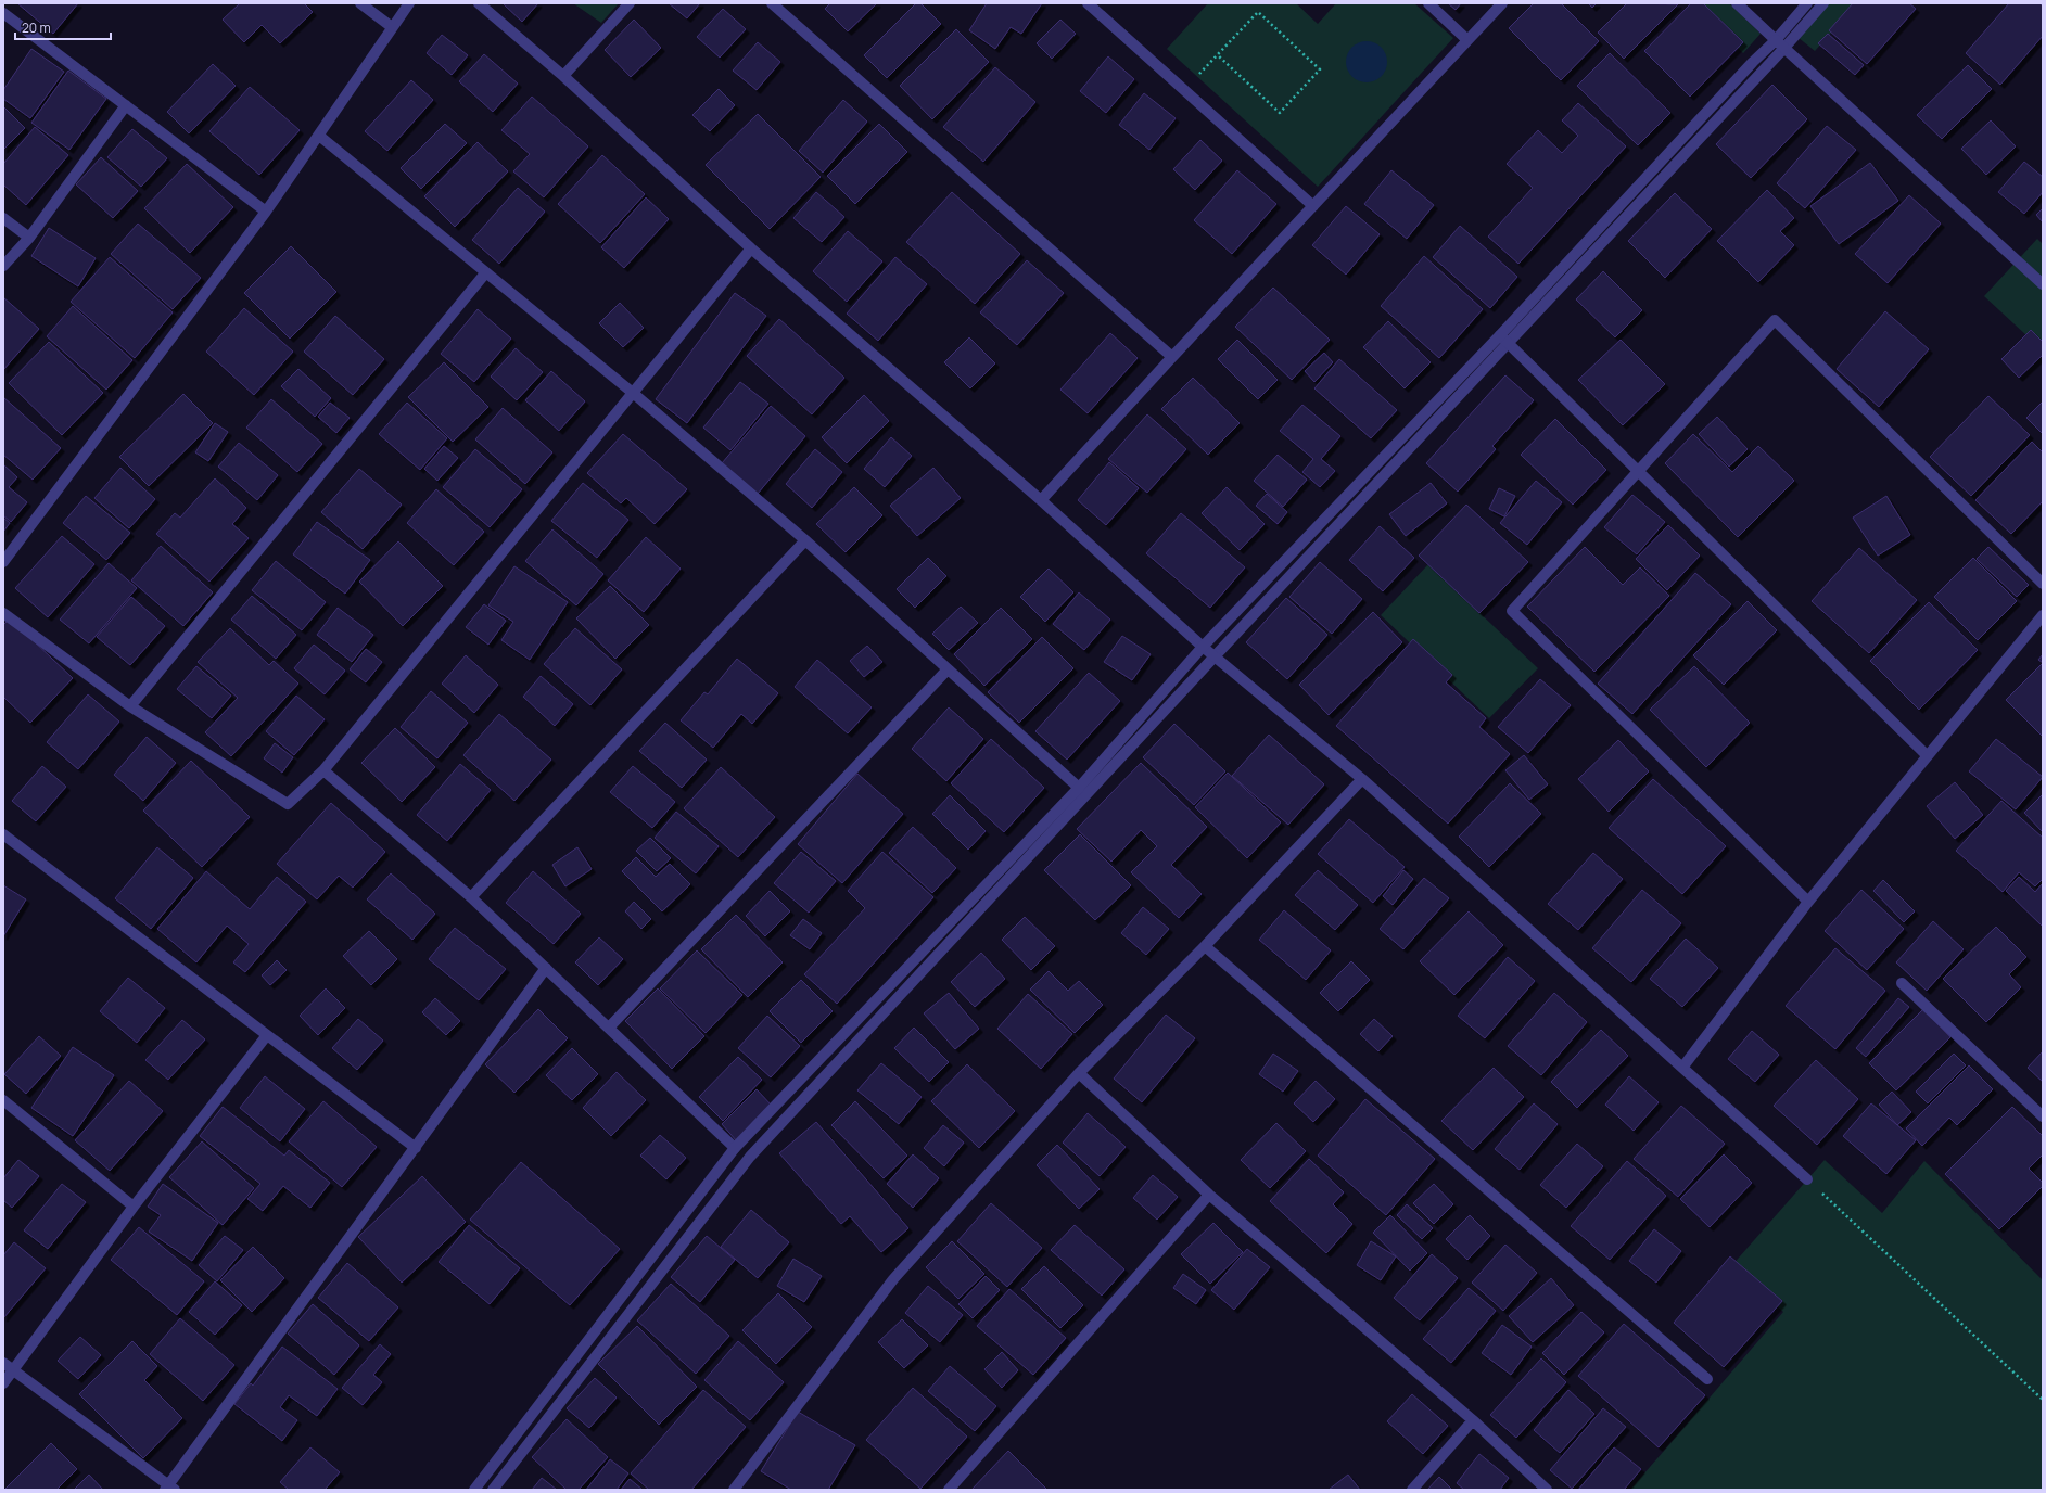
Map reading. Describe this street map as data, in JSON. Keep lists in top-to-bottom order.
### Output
{
  "scale_bar": "20 m"
}
